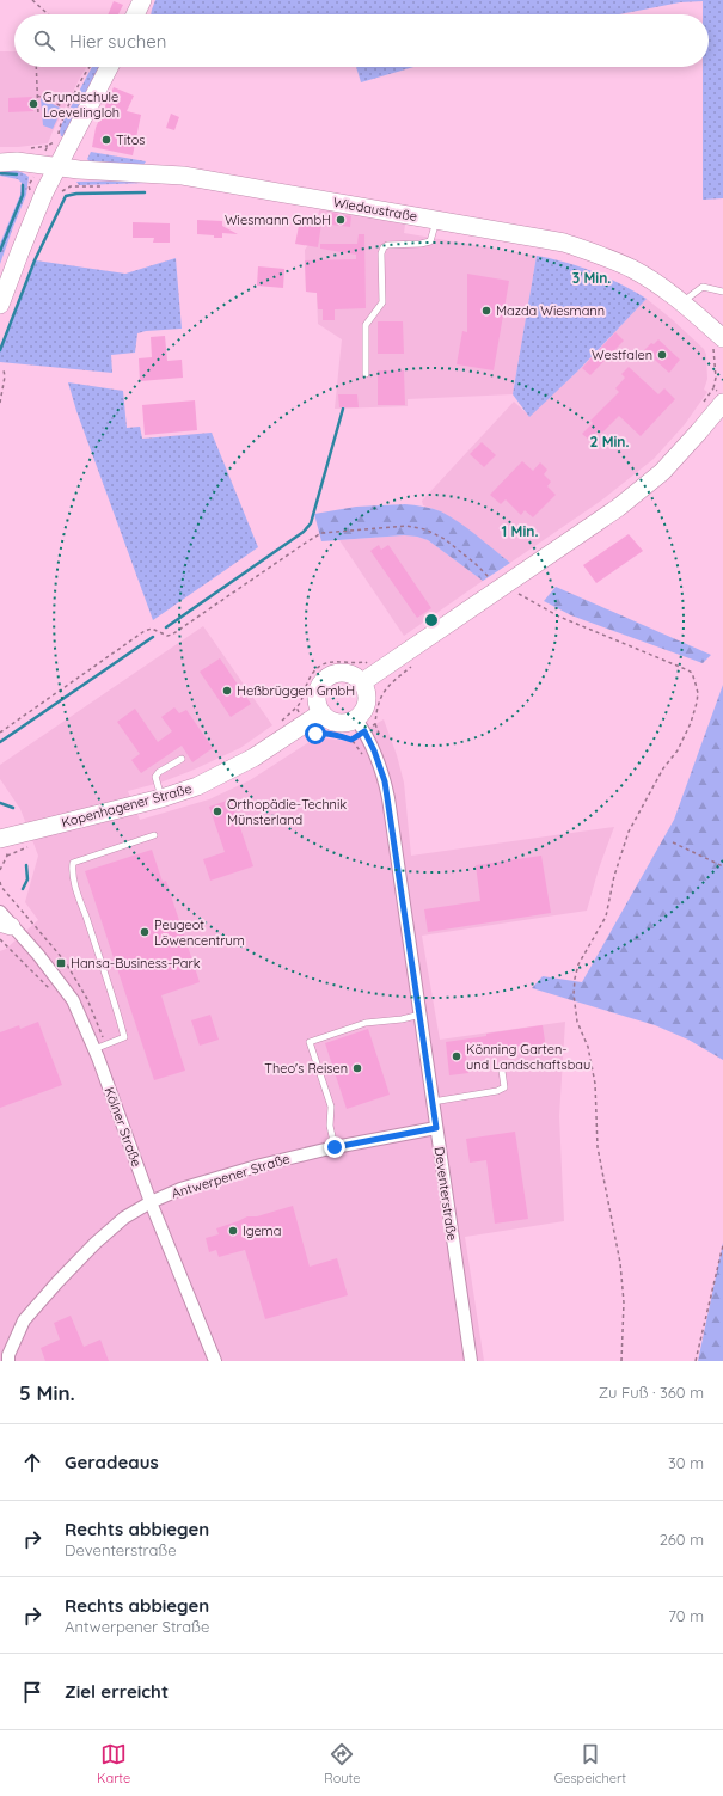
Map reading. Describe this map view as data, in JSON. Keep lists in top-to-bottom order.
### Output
{
  "streets": {
    "main road": ["Wiedaustraße", "Kopenhagener Straße"],
    "street": ["Kölner Straße", "Antwerpener Straße", "Deventerstraße"]
  },
  "crossings": [
    ["Kölner Straße", "Antwerpener Straße"],
    ["Antwerpener Straße", "Deventerstraße"]
  ],
  "places": {
    "other": [
      "Grundschule Loevelingloh",
      "Titos",
      "Wiesmann GmbH",
      "Mazda Wiesmann",
      "Westfalen",
      "Heßbrüggen GmbH",
      "Orthopädie-Technik Münsterland",
      "Peugeot Löwencentrum",
      "Könning Garten- und Landschaftsbau",
      "Theo's Reisen",
      "Igema"
    ],
    "transit": ["Hansa-Business-Park"]
  },
  "page": {
    "search": "Hier suchen",
    "heading": ["5 Min.", "Zu Fuß · 360 m"],
    "list": [
      ["Geradeaus", "30 m"],
      ["Rechts abbiegen", "Deventerstraße", "260 m"],
      ["Rechts abbiegen", "Antwerpener Straße", "70 m"],
      "Ziel erreicht"
    ],
    "nav": ["Karte", "Route", "Gespeichert"]
  },
  "rings": ["3 Min.", "2 Min.", "1 Min."]
}
